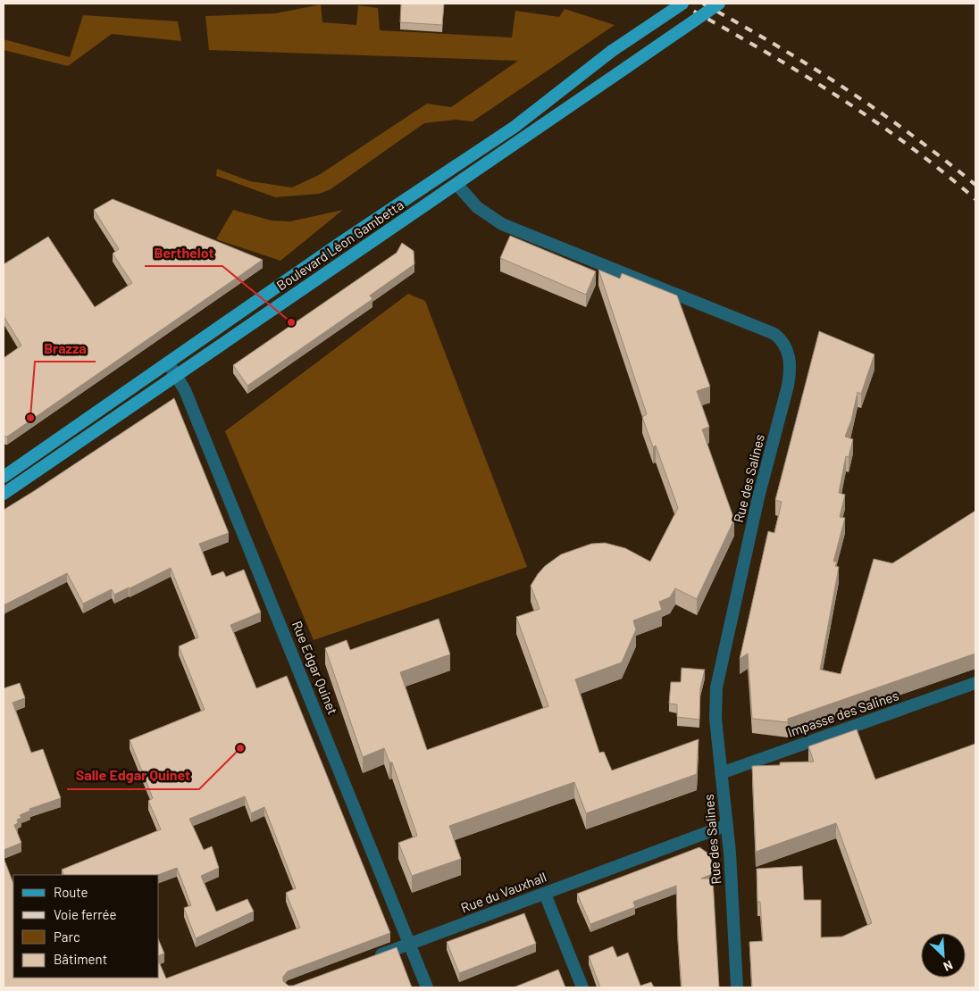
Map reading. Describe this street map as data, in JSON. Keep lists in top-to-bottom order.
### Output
{
  "streets": {
    "main road": ["Boulevard Léon Gambetta"],
    "street": [
      "Rue des Salines",
      "Rue Edgar Quinet",
      "Impasse des Salines",
      "Rue du Vauxhall"
    ]
  },
  "crossings": [
    ["Boulevard Léon Gambetta", "Rue des Salines"],
    ["Boulevard Léon Gambetta", "Rue Edgar Quinet"],
    ["Rue des Salines", "Impasse des Salines"],
    ["Rue des Salines", "Rue du Vauxhall"],
    ["Rue Edgar Quinet", "Rue du Vauxhall"]
  ],
  "places": ["Berthelot", "Brazza", "Salle Edgar Quinet"],
  "legend": [
    "Route",
    "Voie ferrée",
    "Parc",
    "Bâtiment"
  ],
  "north": "bottom right"
}
